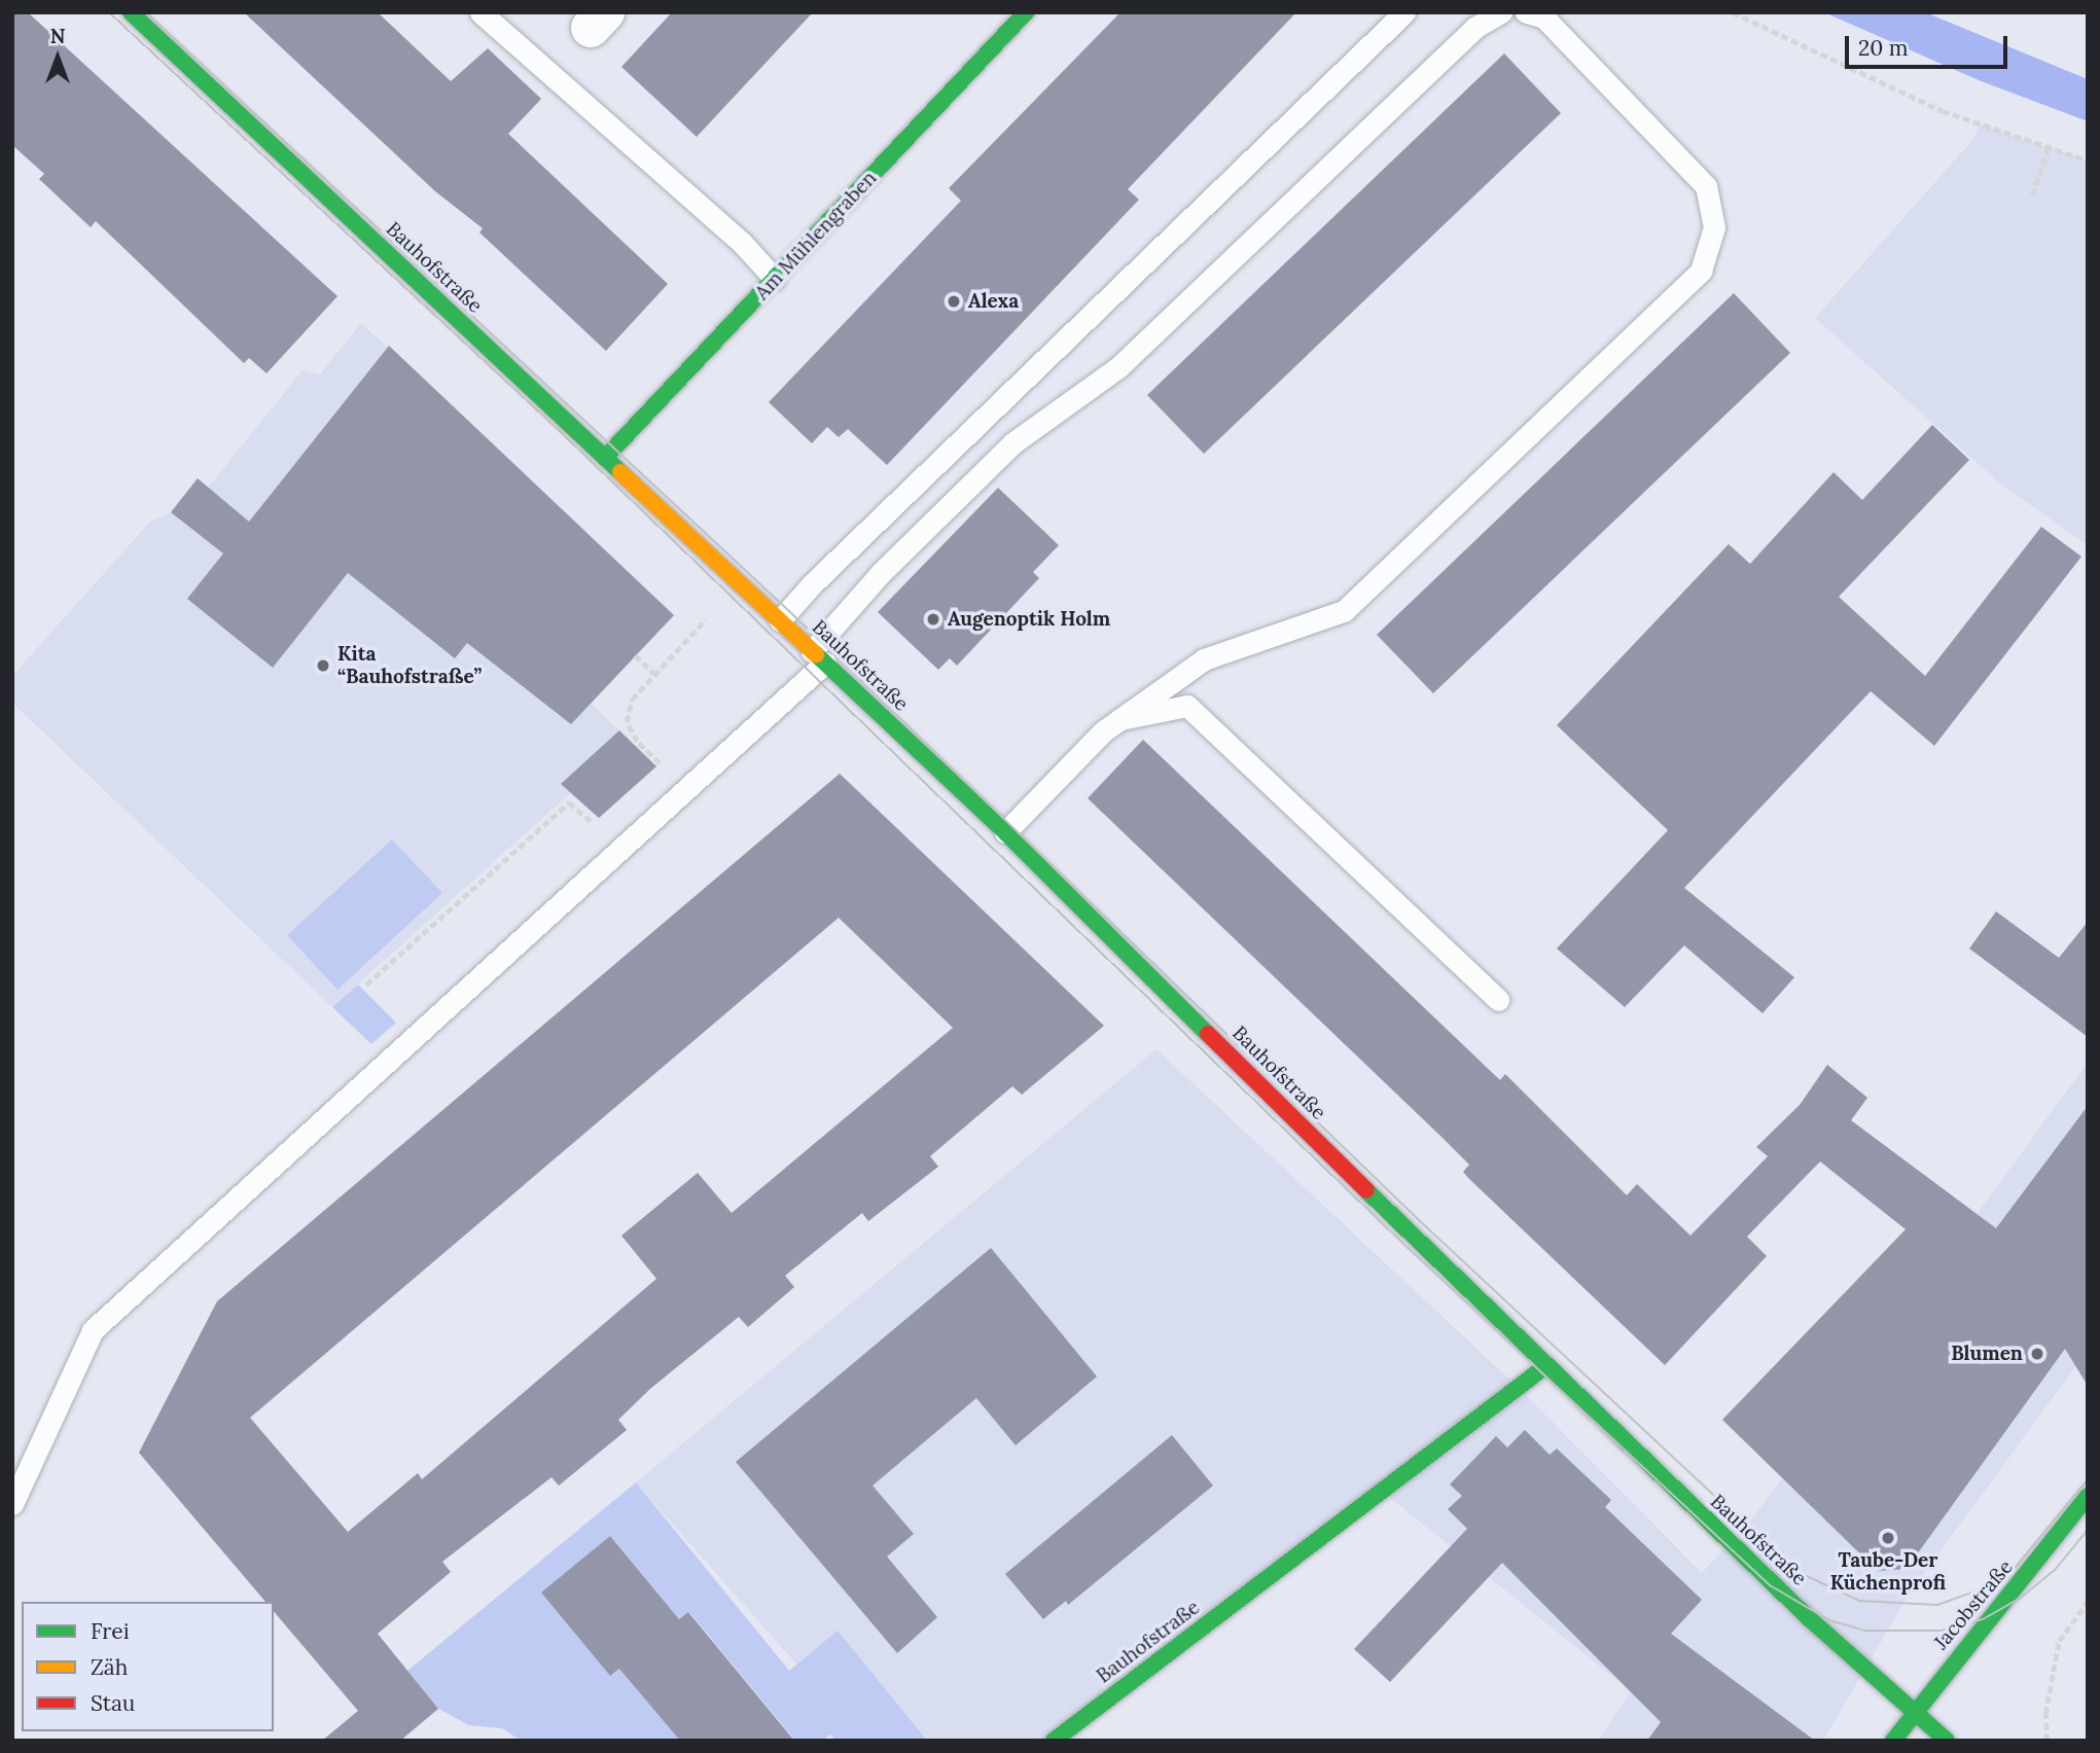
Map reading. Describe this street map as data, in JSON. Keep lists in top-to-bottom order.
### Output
{
  "streets": {
    "street": ["Am Mühlengraben", "Bauhofstraße", "Jacobstraße"]
  },
  "crossings": [
    ["Am Mühlengraben", "Bauhofstraße"],
    ["Bauhofstraße", "Jacobstraße"]
  ],
  "places": [
    "Alexa",
    "Augenoptik Holm",
    "Kita “Bauhofstraße”",
    "Blumen",
    "Taube-Der Küchenprofi"
  ],
  "legend": ["Frei", "Zäh", "Stau"],
  "scale_bar": "20 m",
  "north": "top"
}
